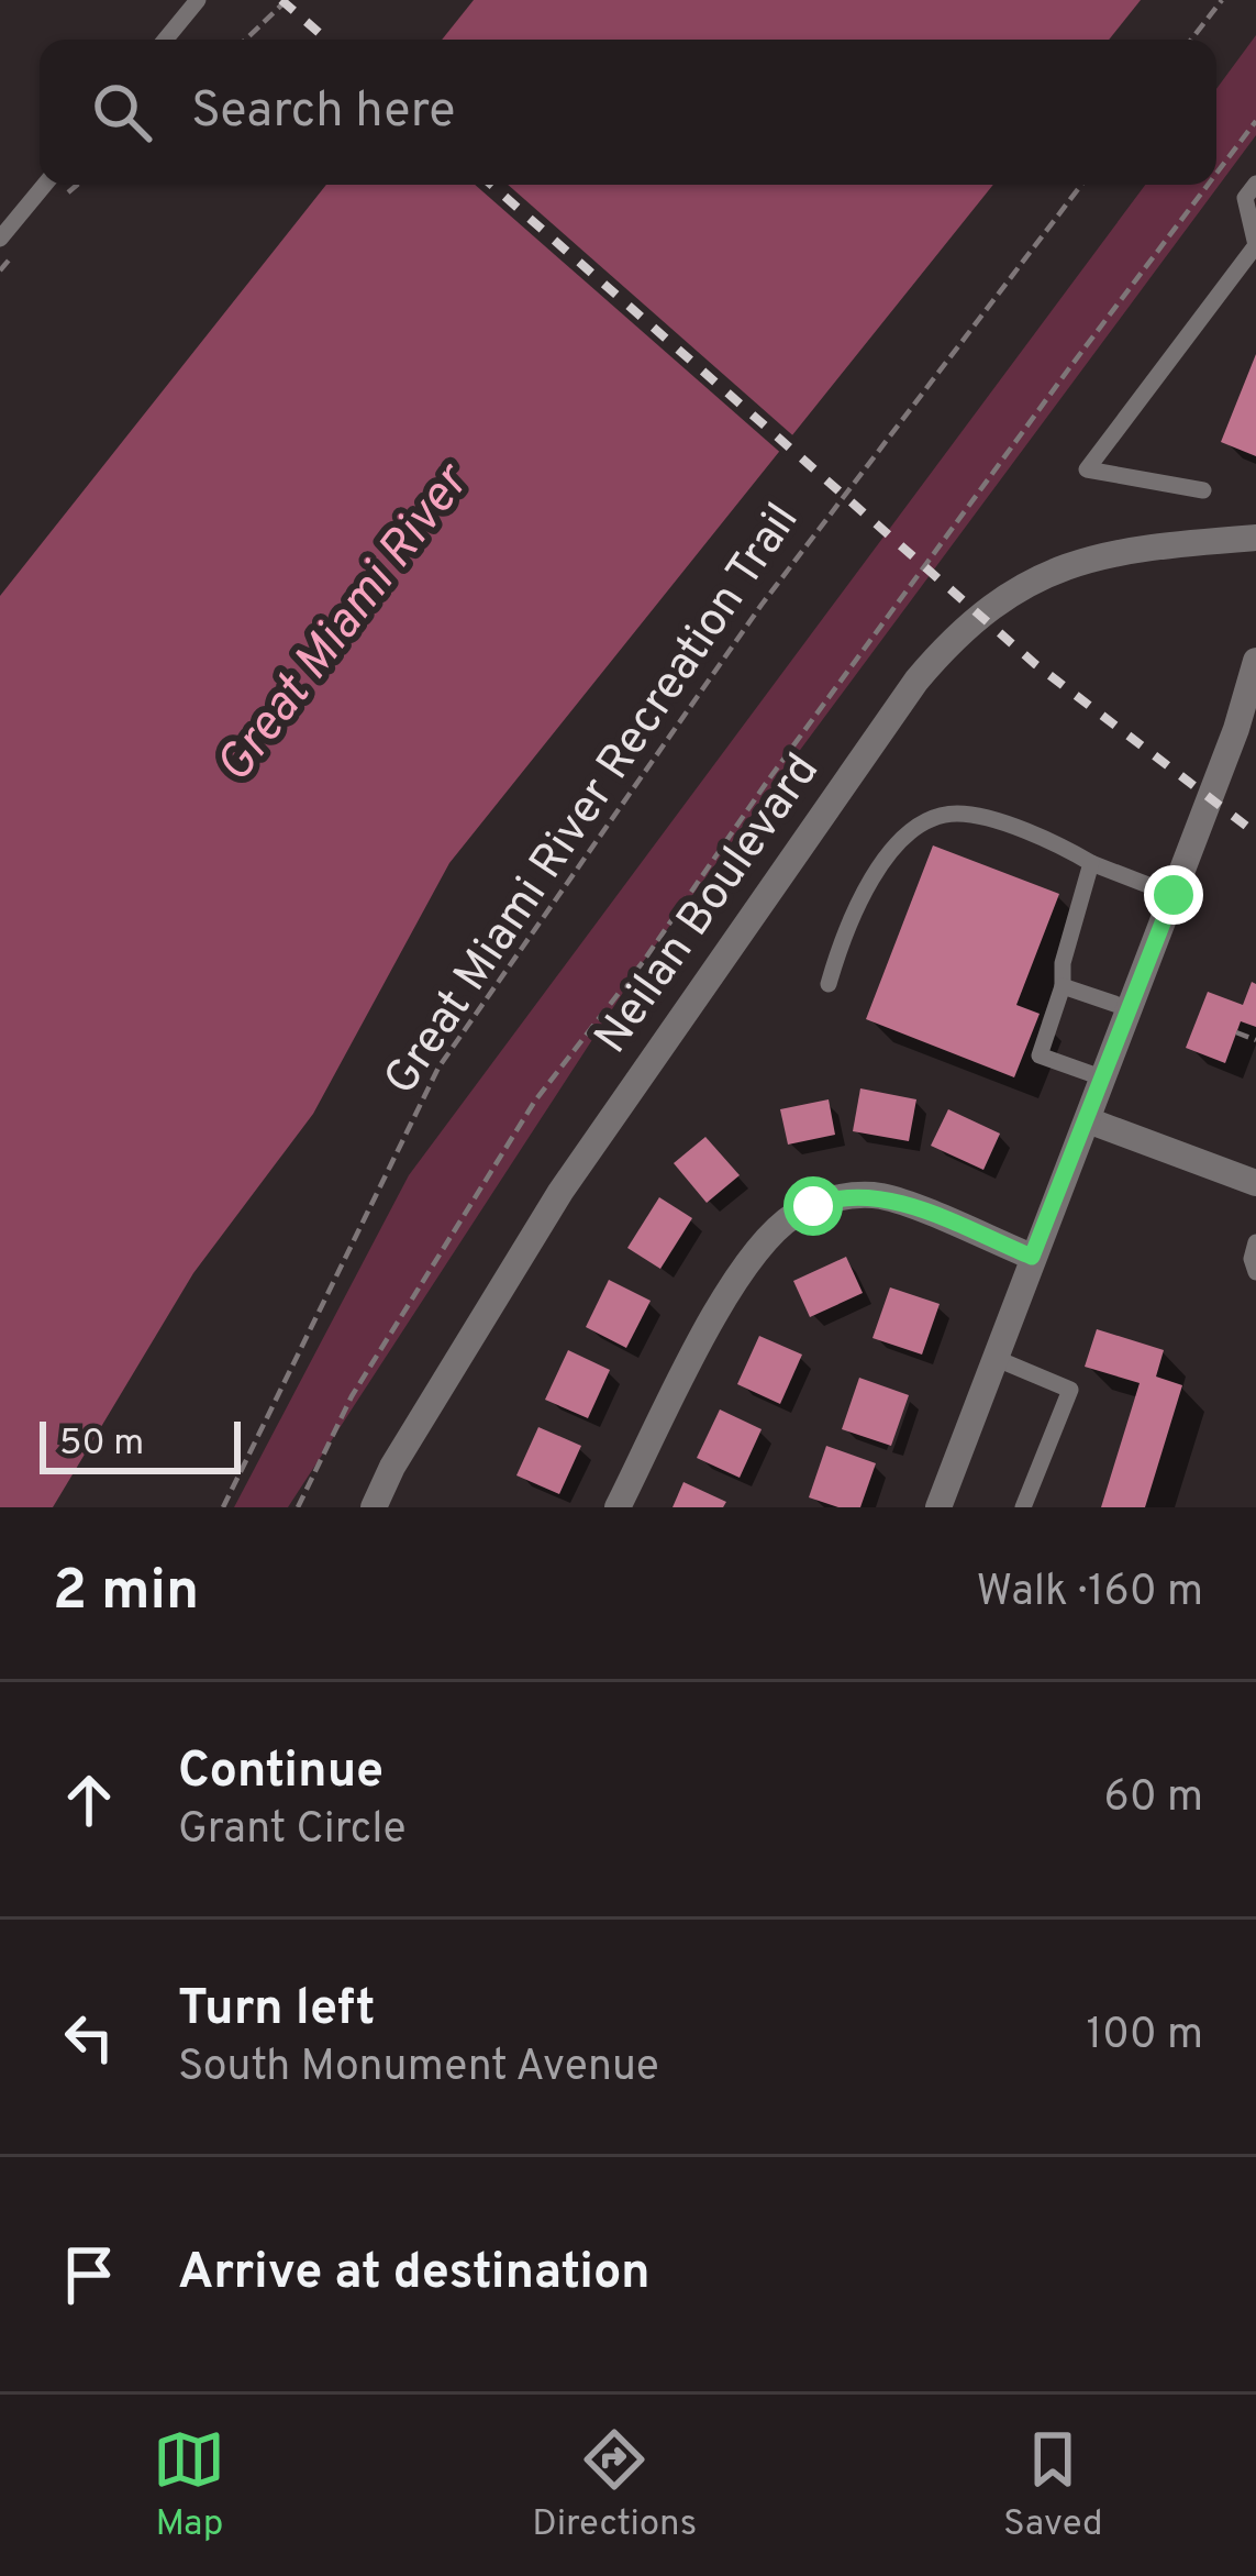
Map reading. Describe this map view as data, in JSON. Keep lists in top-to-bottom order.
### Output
{
  "streets": {
    "street": ["Neilan Boulevard"],
    "path": ["Great Miami River Recreation Trail"]
  },
  "water": ["Great Miami River"],
  "scale_bar": "50 m",
  "page": {
    "search": "Search here",
    "scale": "50 m",
    "heading": ["2 min", "Walk · 160 m"],
    "list": [
      ["Continue", "Grant Circle", "60 m"],
      ["Turn left", "South Monument Avenue", "100 m"],
      "Arrive at destination"
    ],
    "nav": ["Map", "Directions", "Saved"]
  }
}
